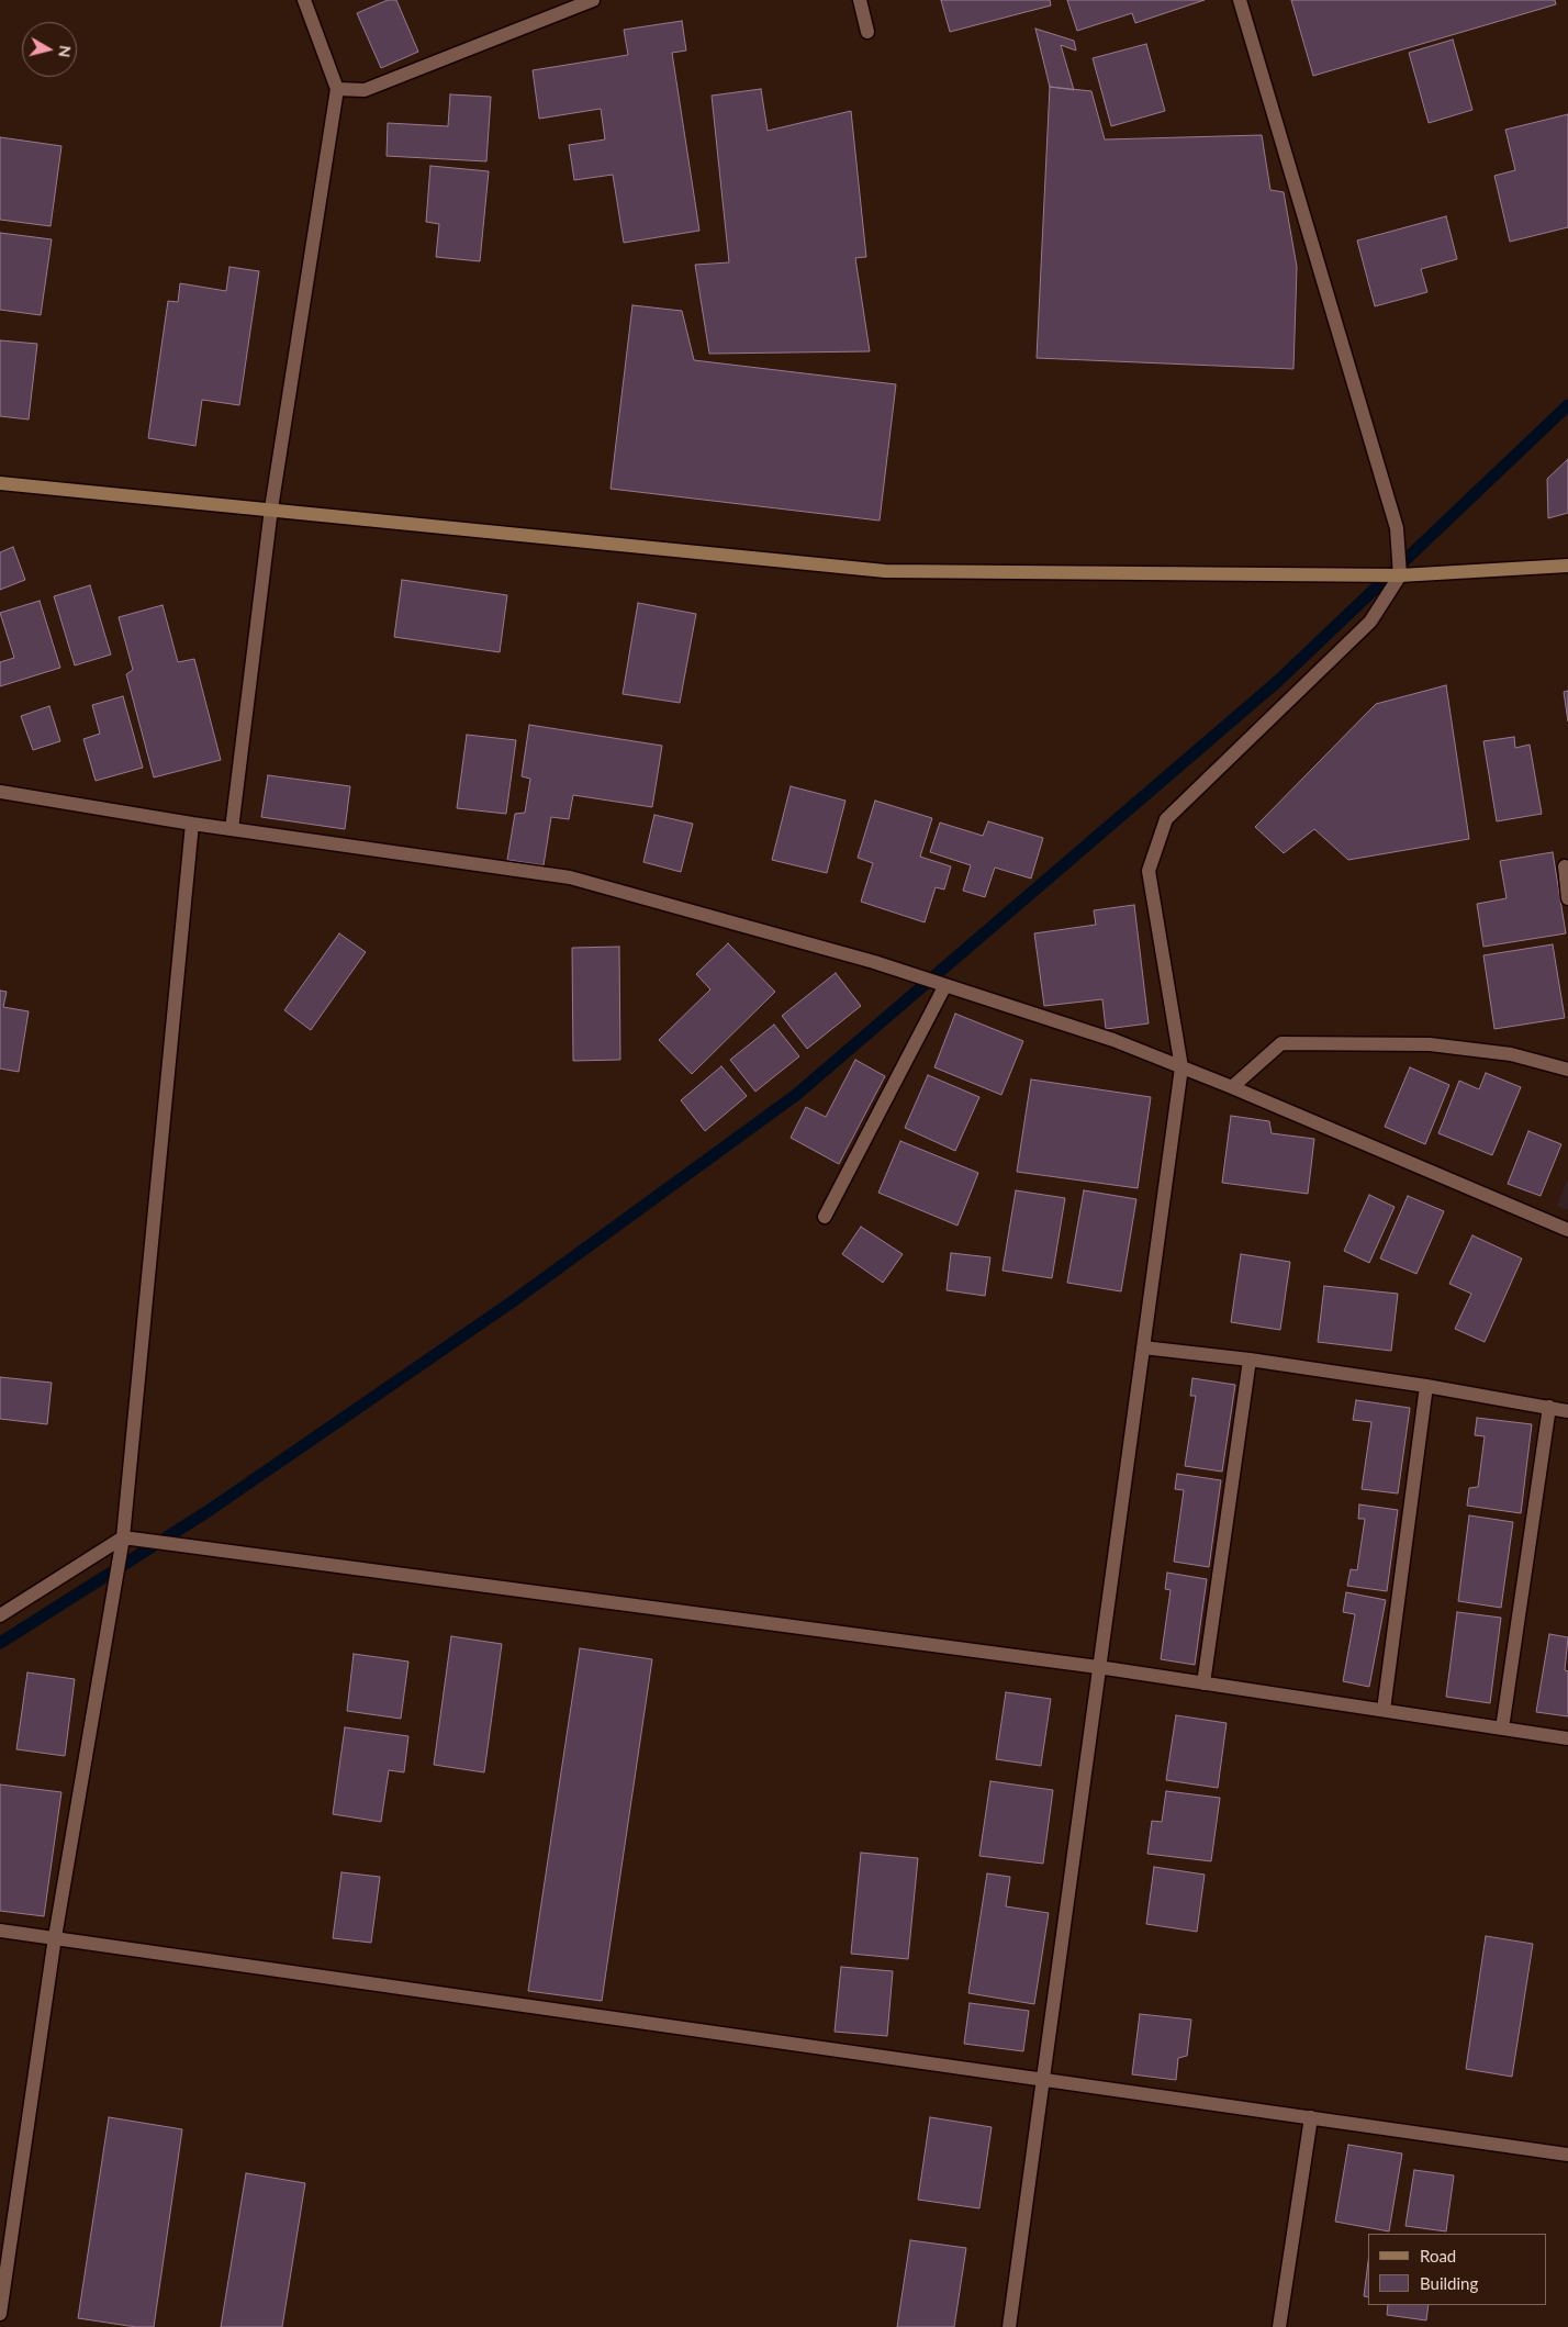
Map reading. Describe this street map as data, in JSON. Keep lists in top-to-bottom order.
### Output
{
  "legend": ["Road", "Building"],
  "north": "right"
}
